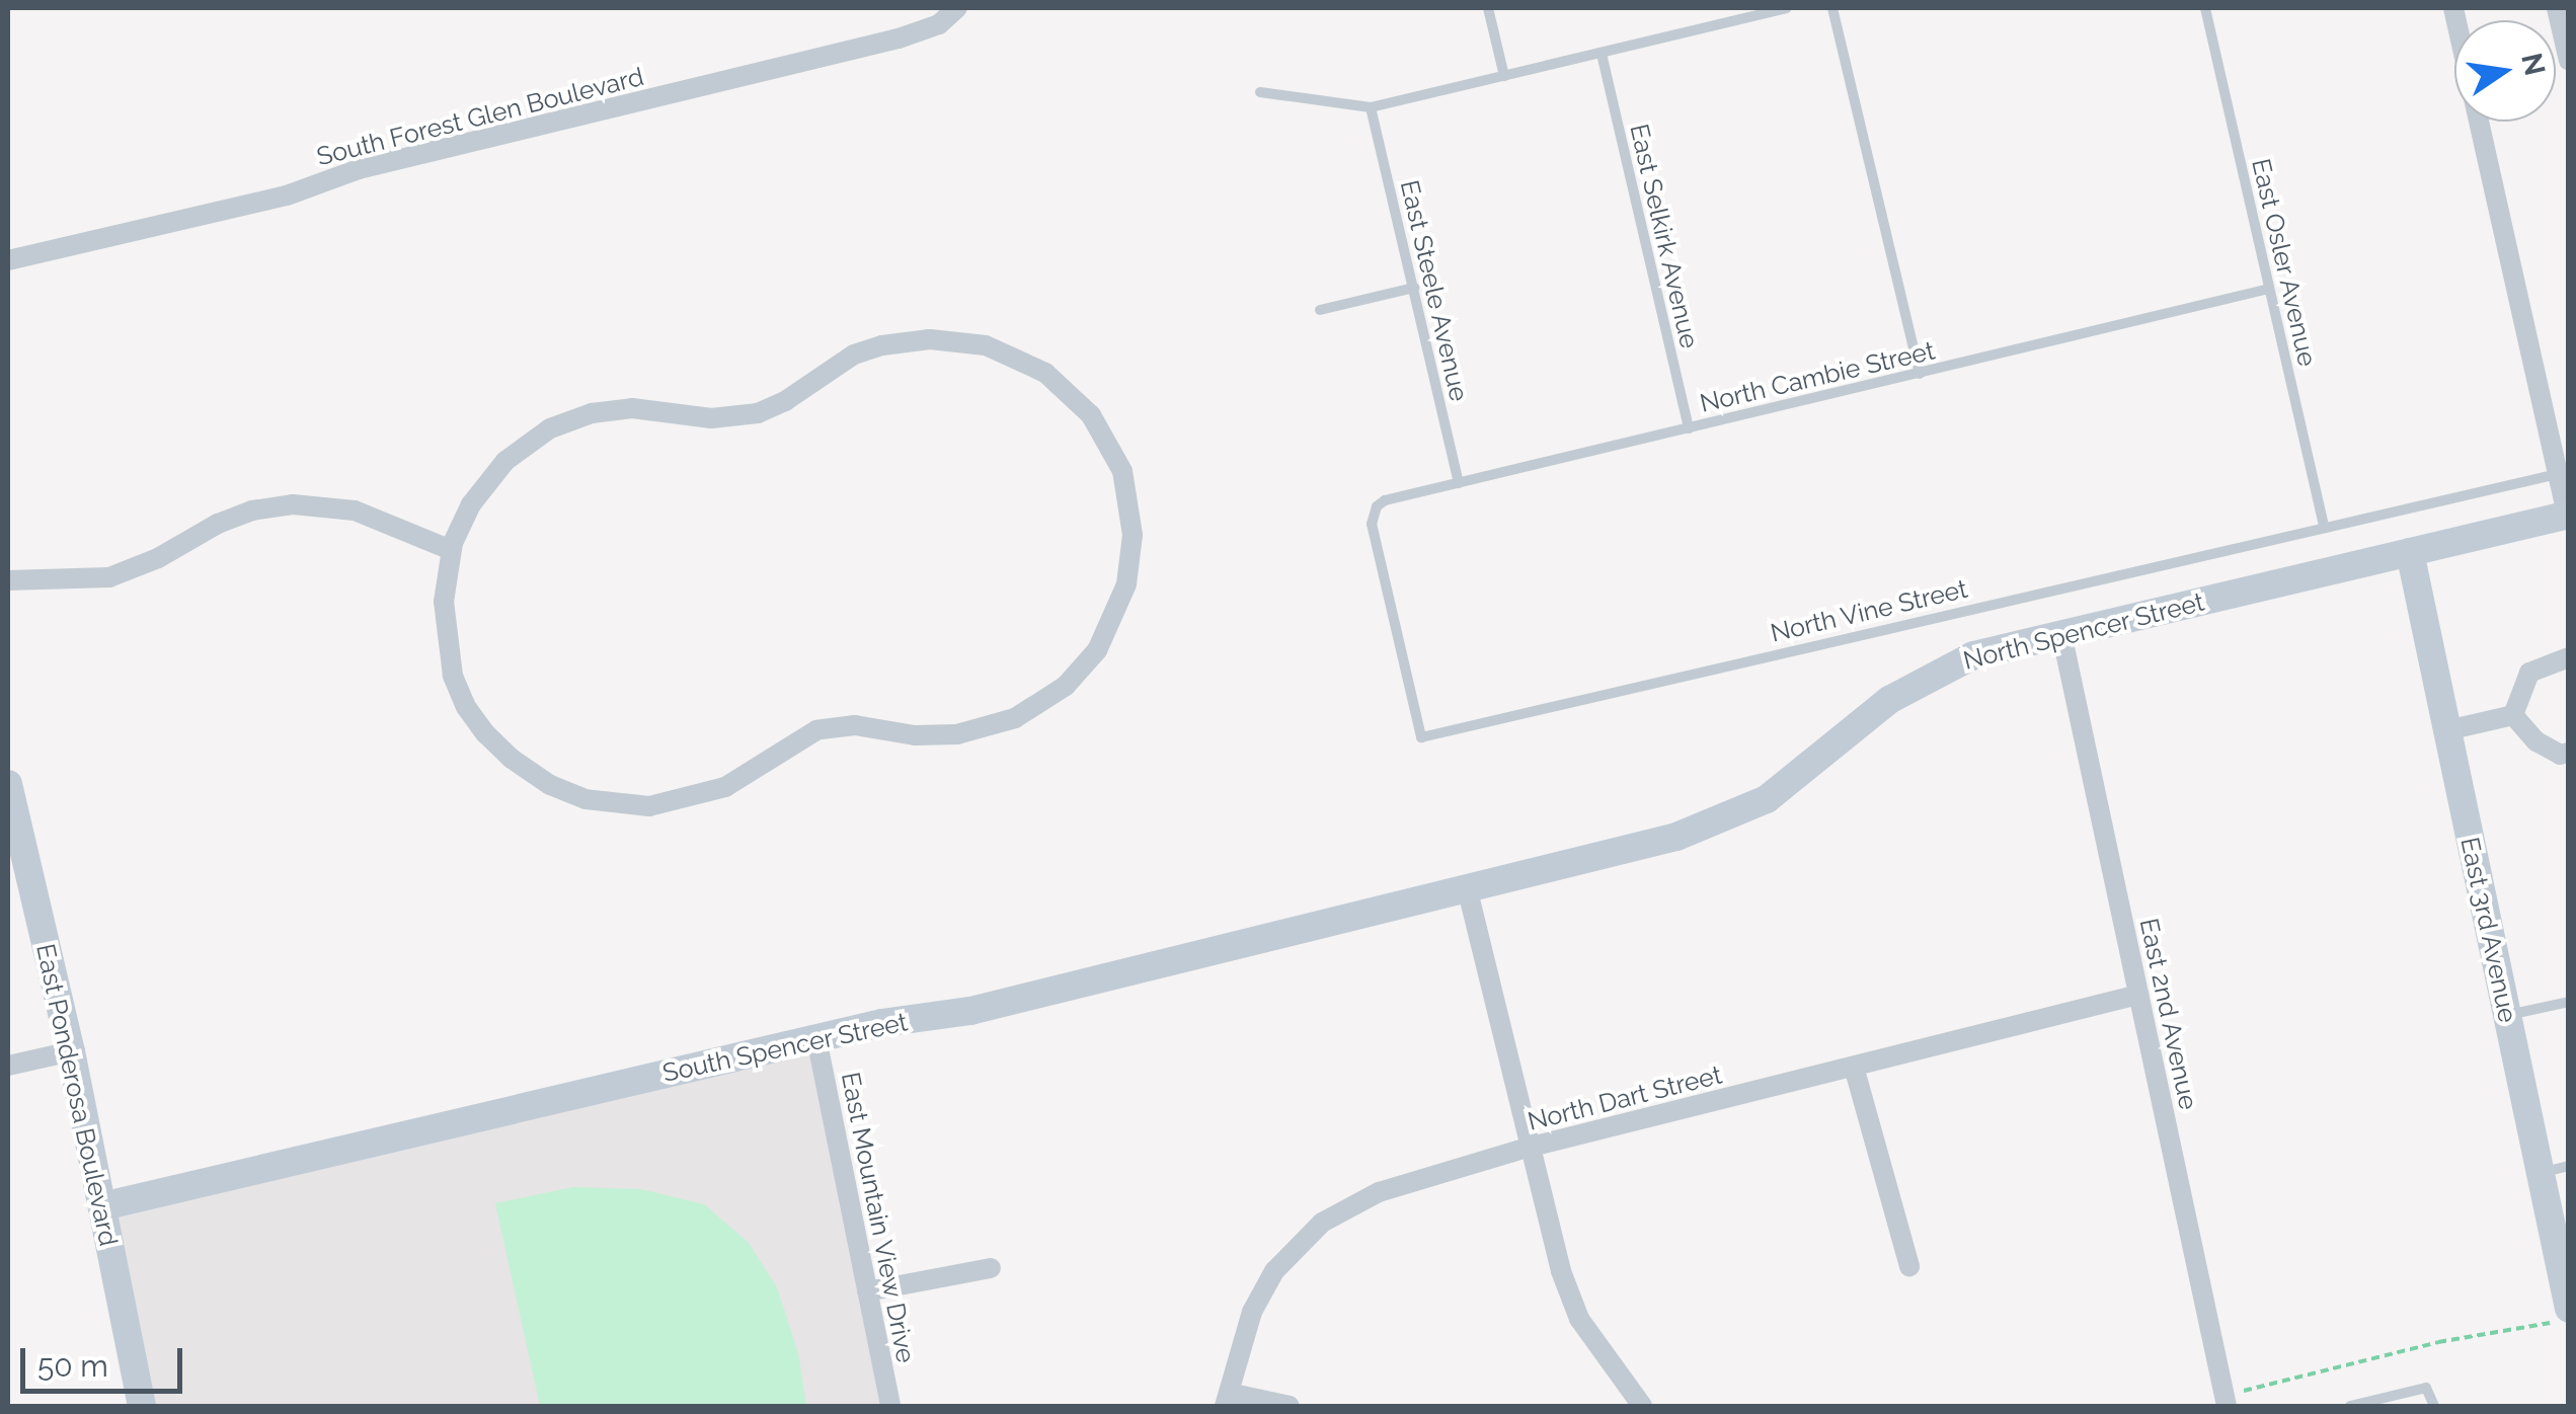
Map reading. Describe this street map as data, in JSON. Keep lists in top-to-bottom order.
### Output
{
  "streets": {
    "street": [
      "South Forest Glen Boulevard",
      "North Spencer Street",
      "East 3rd Avenue",
      "East 2nd Avenue",
      "South Spencer Street",
      "East Ponderosa Boulevard",
      "North Dart Street",
      "East Mountain View Drive"
    ],
    "lane": [
      "East Selkirk Avenue",
      "East Osler Avenue",
      "East Steele Avenue",
      "North Cambie Street",
      "North Vine Street"
    ]
  },
  "crossings": [
    ["East Selkirk Avenue", "North Cambie Street"],
    ["East Osler Avenue", "North Cambie Street"],
    ["East Osler Avenue", "North Vine Street"],
    ["East Steele Avenue", "North Cambie Street"],
    ["North Cambie Street", "North Vine Street"],
    ["North Spencer Street", "East 3rd Avenue"],
    ["North Spencer Street", "East 2nd Avenue"],
    ["North Spencer Street", "South Spencer Street"],
    ["East 2nd Avenue", "North Dart Street"],
    ["South Spencer Street", "East Ponderosa Boulevard"],
    ["South Spencer Street", "East Mountain View Drive"]
  ],
  "scale_bar": "50 m",
  "north": "right"
}
